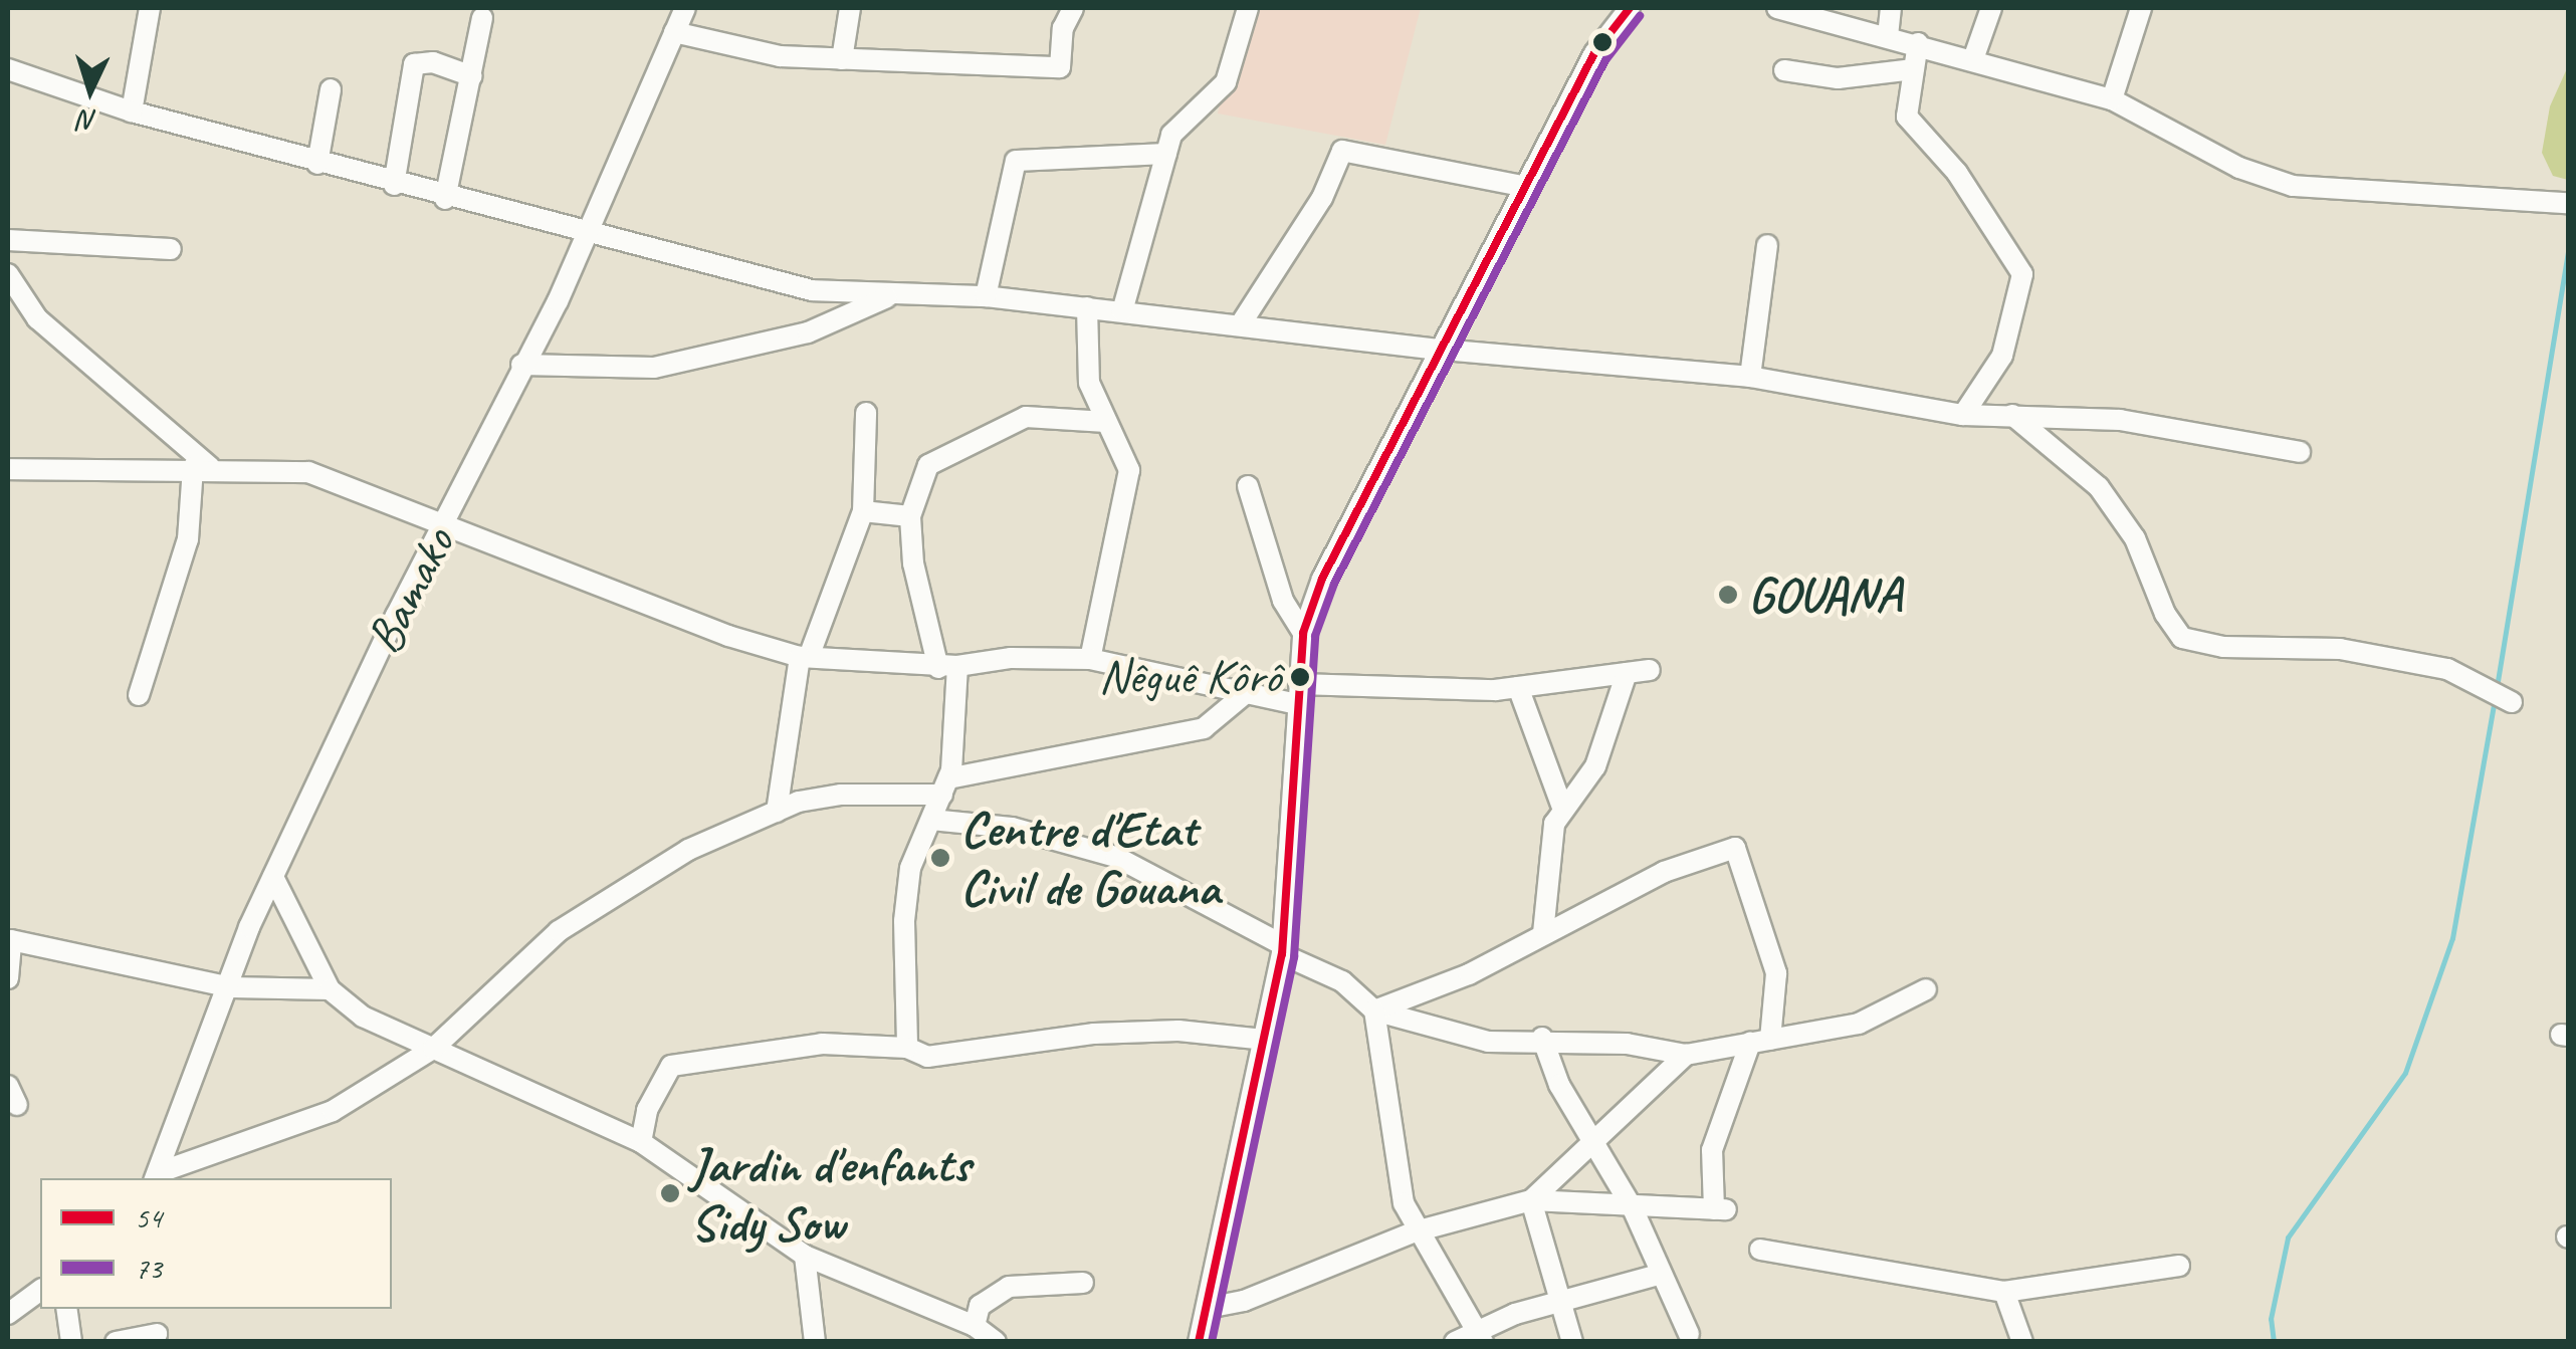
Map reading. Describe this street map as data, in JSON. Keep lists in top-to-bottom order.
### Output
{
  "streets": {
    "street": ["Bamako"]
  },
  "places": [
    "GOUANA",
    "Nêguê Kôrô",
    "Centre d'Etat Civil de Gouana",
    "Jardin d'enfants Sidy Sow"
  ],
  "lines": ["transit line 54", "transit line 73"],
  "legend": ["54", "73"],
  "north": "bottom"
}
